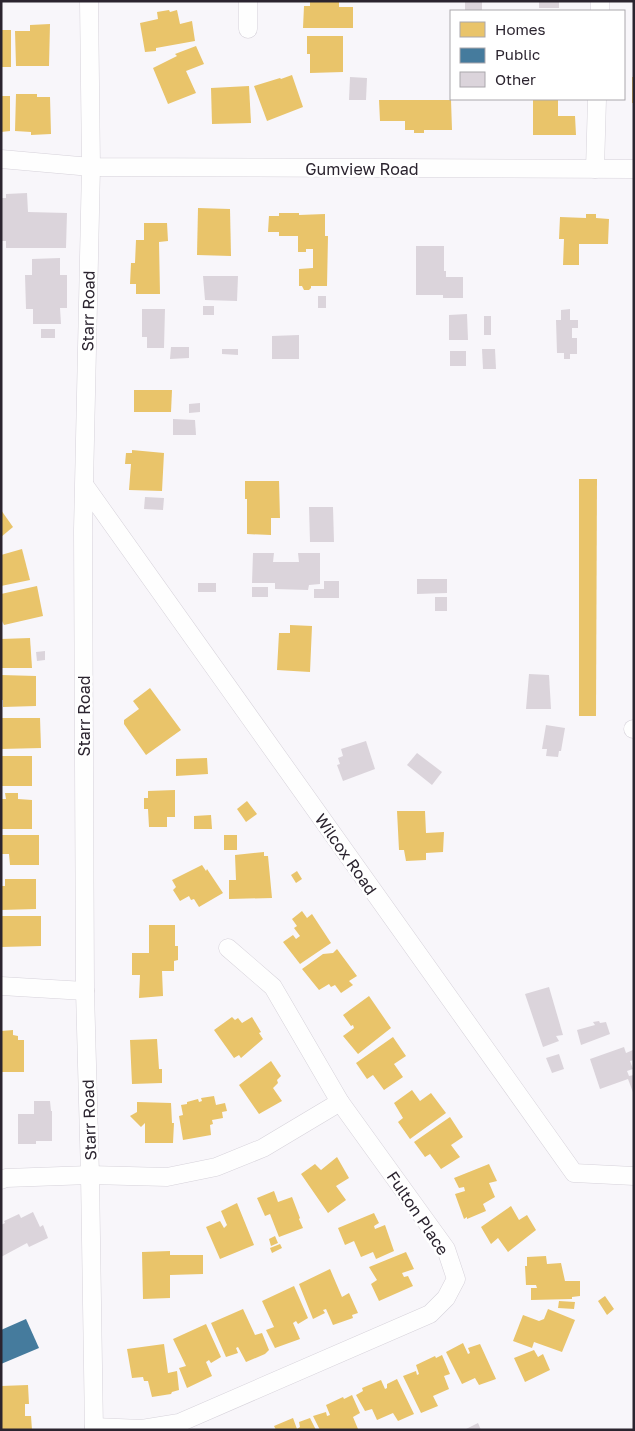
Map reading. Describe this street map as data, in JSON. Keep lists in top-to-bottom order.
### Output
{
  "streets": {
    "street": [
      "Gumview Road",
      "Starr Road",
      "Wilcox Road",
      "Fulton Place"
    ]
  },
  "crossings": [
    ["Gumview Road", "Starr Road"],
    ["Starr Road", "Wilcox Road"],
    ["Starr Road", "Fulton Place"]
  ],
  "legend": ["Homes", "Public", "Other"]
}
